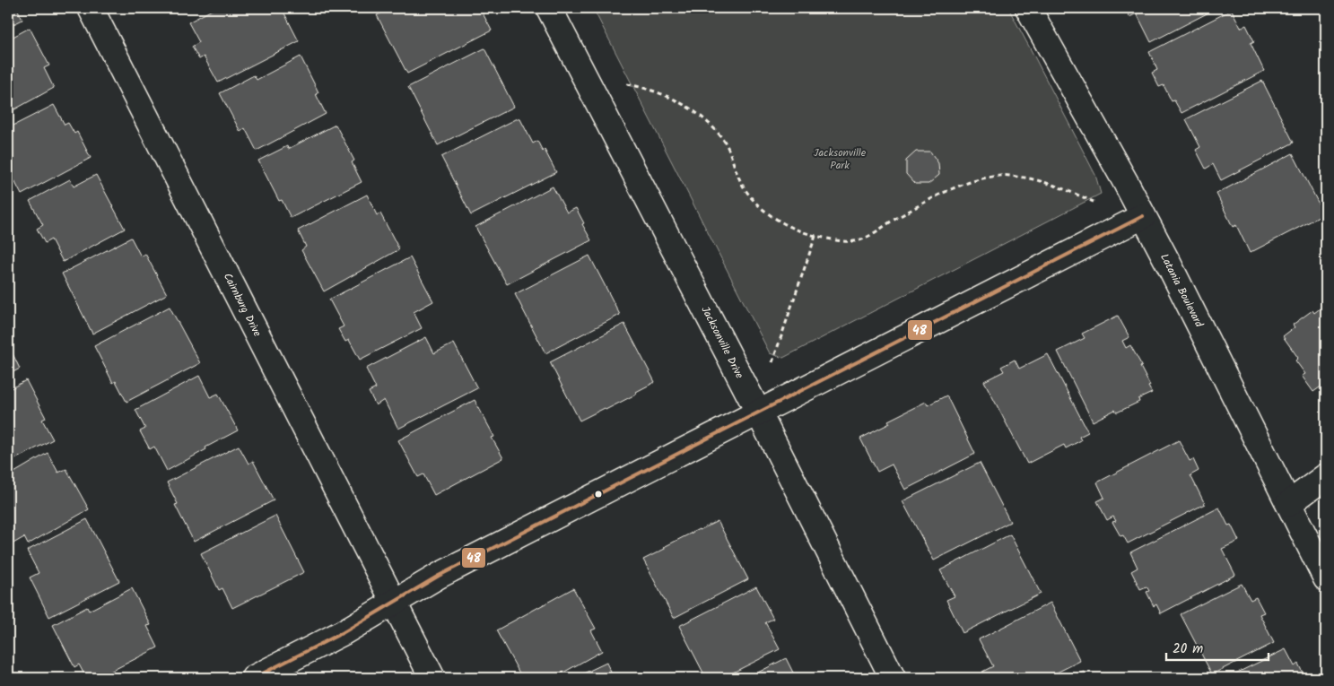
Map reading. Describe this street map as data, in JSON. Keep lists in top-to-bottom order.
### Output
{
  "streets": {
    "street": ["Latania Boulevard", "Cairnburg Drive", "Jacksonville Drive"]
  },
  "parks": ["Jacksonville Park"],
  "lines": ["transit line 48"],
  "scale_bar": "20 m"
}
